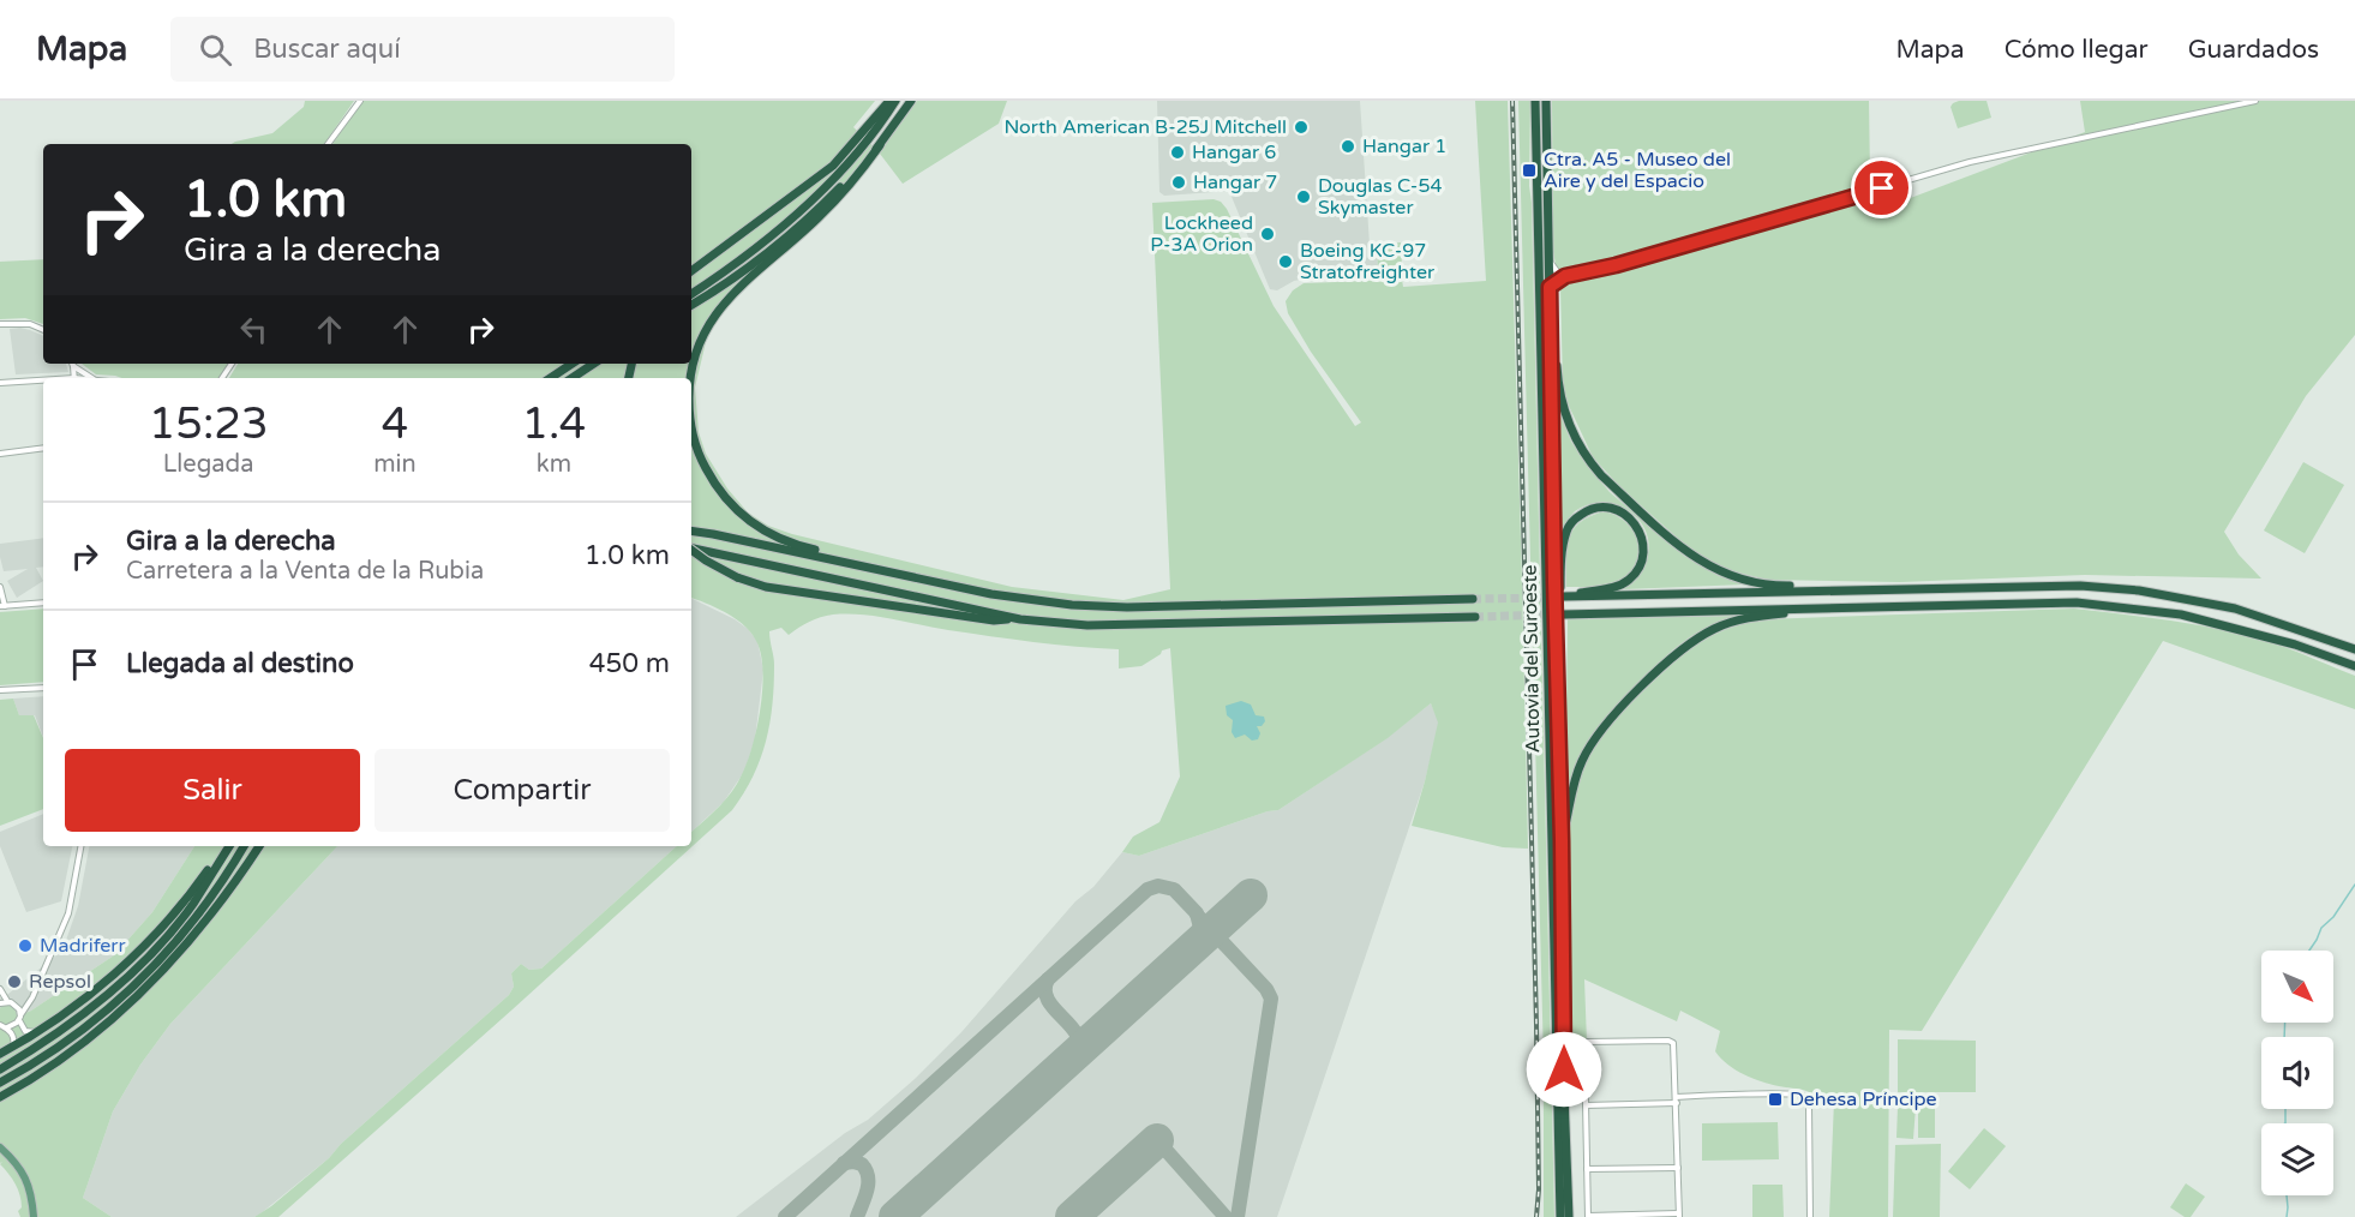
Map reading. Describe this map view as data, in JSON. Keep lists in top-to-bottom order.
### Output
{
  "streets": {
    "highway": ["Autovía del Suroeste"]
  },
  "places": {
    "other": [
      "North American B-25J Mitchell",
      "Hangar 1",
      "Hangar 6",
      "Hangar 7",
      "Douglas C-54 Skymaster",
      "Lockheed P-3A Orion",
      "Boeing KC-97 Stratofreighter",
      "Madriferr",
      "Repsol"
    ],
    "transit": ["Ctra. A5 - Museo del Aire y del Espacio", "Dehesa Príncipe"]
  },
  "north": "bottom right",
  "page": {
    "header": "Mapa",
    "search": "Buscar aquí",
    "nav": ["Mapa", "Cómo llegar", "Guardados"],
    "turn": ["1.0 km", "Gira a la derecha"],
    "eta": [
      "15:23",
      "Llegada",
      "4",
      "min",
      "1.4",
      "km"
    ],
    "list": [
      {
        "name": "Gira a la derecha",
        "note": "Carretera a la Venta de la Rubia",
        "value": "1.0 km"
      },
      {
        "name": "Llegada al destino",
        "value": "450 m"
      }
    ],
    "buttons": ["Salir", "Compartir"]
  }
}
